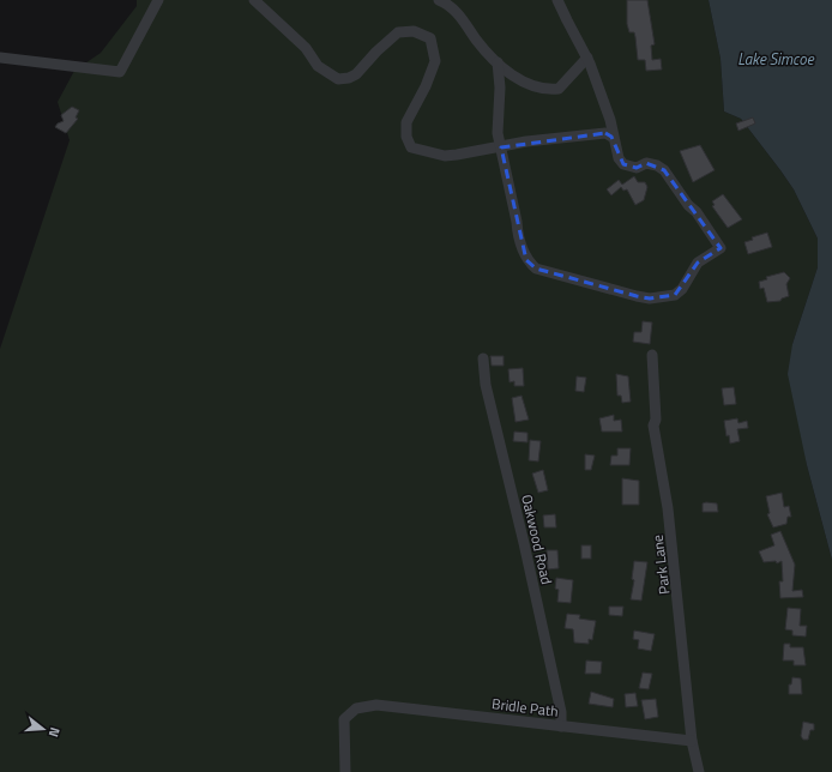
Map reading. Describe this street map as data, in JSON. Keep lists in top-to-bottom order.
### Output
{
  "streets": {
    "street": ["Oakwood Road", "Park Lane", "Bridle Path"]
  },
  "crossings": [
    ["Oakwood Road", "Bridle Path"],
    ["Park Lane", "Bridle Path"]
  ],
  "water": ["Lake Simcoe"],
  "north": "right"
}
